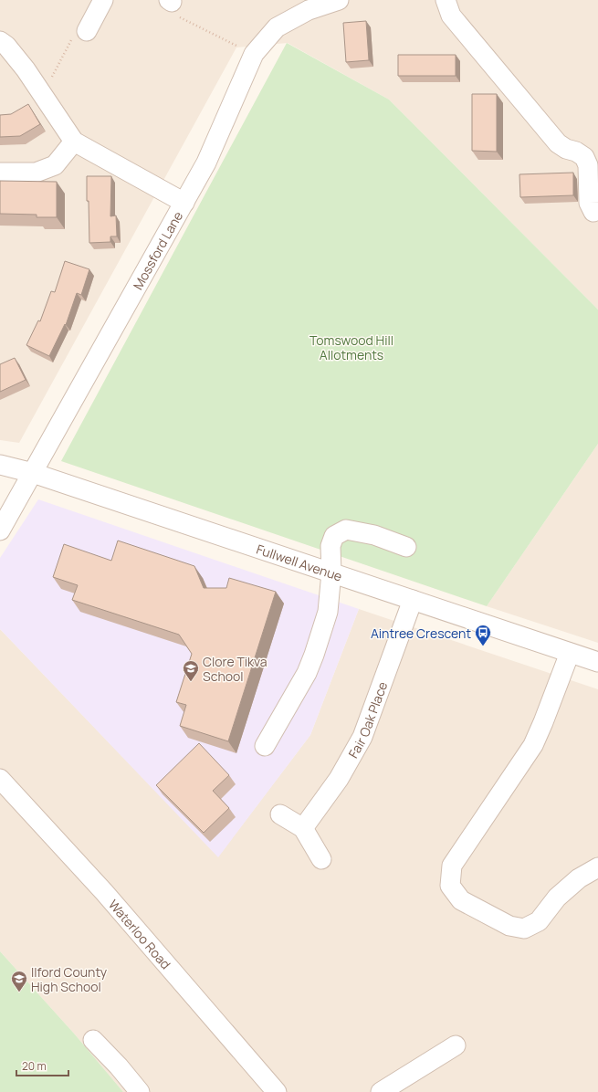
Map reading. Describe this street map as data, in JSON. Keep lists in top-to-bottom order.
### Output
{
  "streets": {
    "street": [
      "Mossford Lane",
      "Fullwell Avenue",
      "Fair Oak Place",
      "Waterloo Road"
    ]
  },
  "crossings": [
    ["Mossford Lane", "Fullwell Avenue"],
    ["Fullwell Avenue", "Fair Oak Place"]
  ],
  "parks": ["Tomswood Hill Allotments"],
  "places": {
    "bus stop": ["Aintree Crescent"],
    "school or university": ["Clore Tikva School", "Ilford County High School"]
  },
  "scale_bar": "20 m"
}
